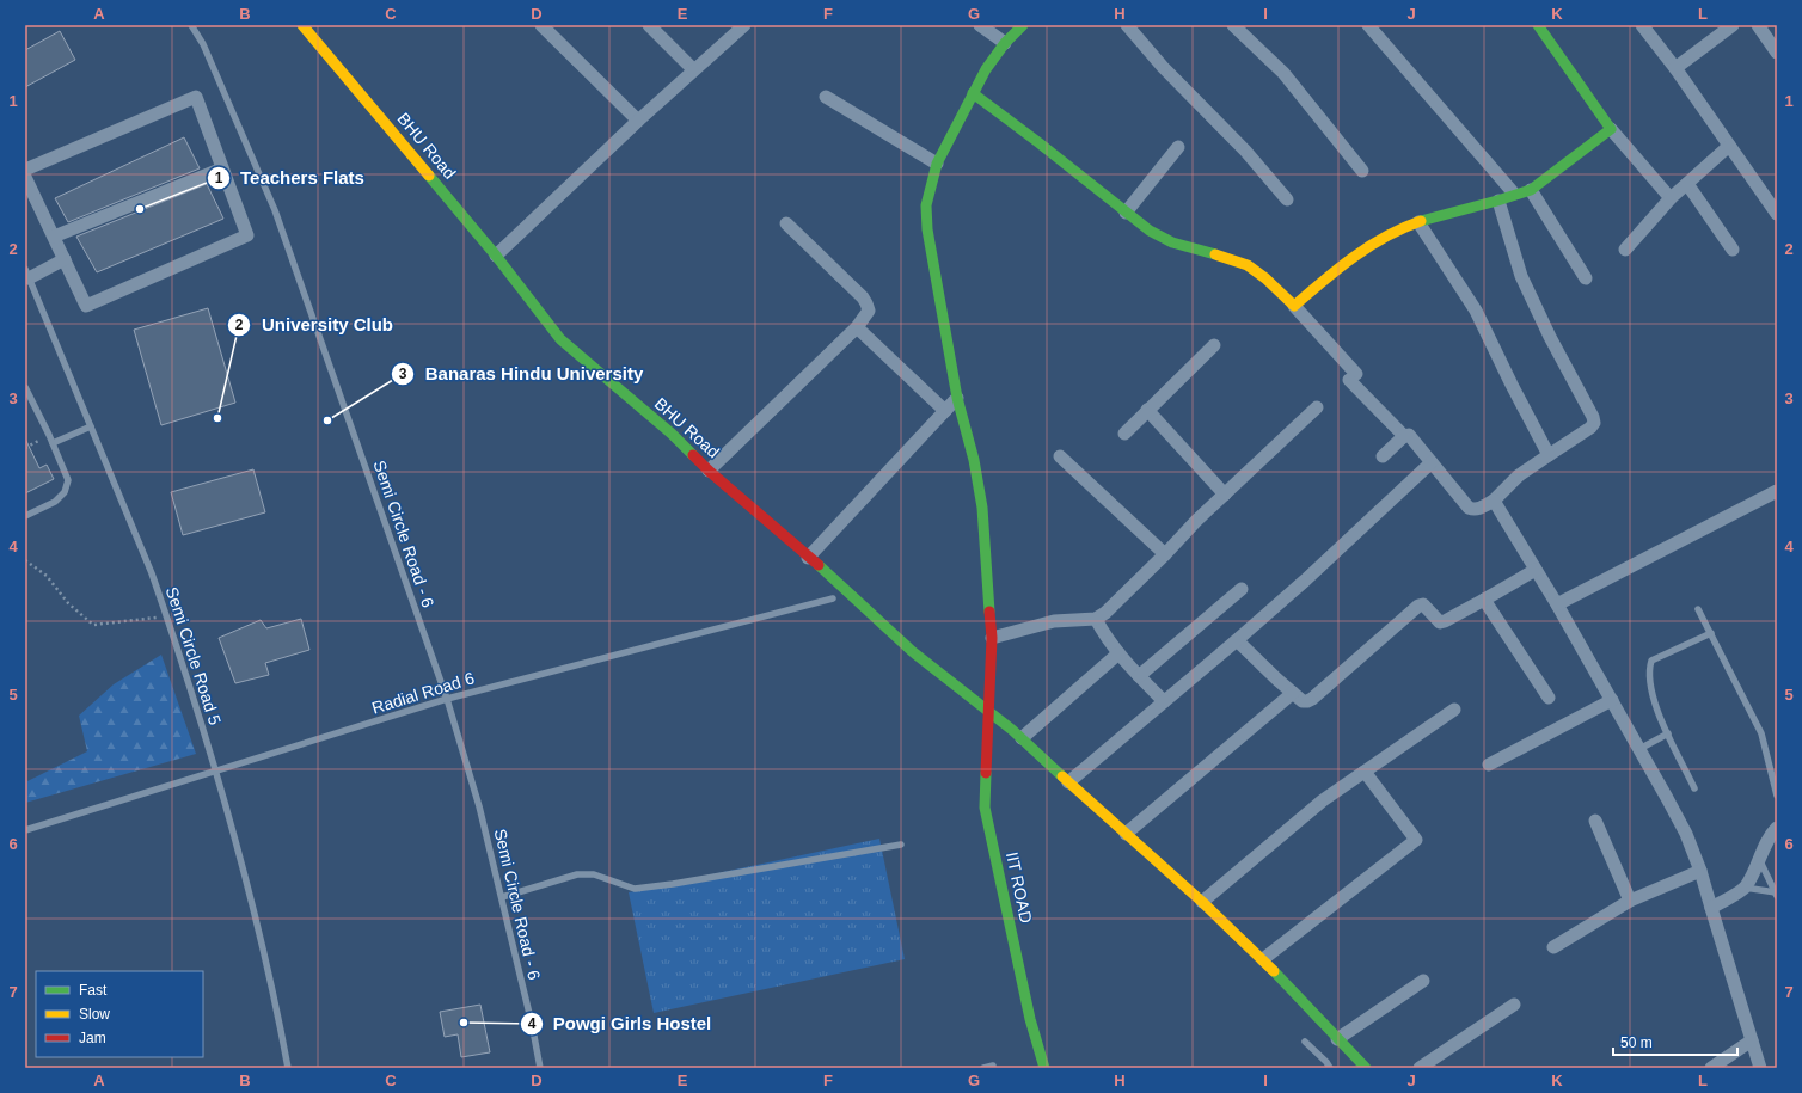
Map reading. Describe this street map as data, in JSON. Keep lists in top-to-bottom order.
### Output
{
  "streets": {
    "street": ["BHU Road", "IIT ROAD"],
    "lane": ["Semi Circle Road - 6", "Semi Circle Road 5", "Radial Road 6"]
  },
  "crossings": [
    ["BHU Road", "IIT ROAD"],
    ["Semi Circle Road - 6", "Radial Road 6"],
    ["Semi Circle Road 5", "Radial Road 6"]
  ],
  "places": [
    "Teachers Flats",
    "University Club",
    "Banaras Hindu University",
    "Powgi Girls Hostel"
  ],
  "legend": ["Fast", "Slow", "Jam"],
  "scale_bar": "50 m",
  "grid": {
    "columns": [
      "A",
      "B",
      "C",
      "D",
      "E",
      "F",
      "G",
      "H",
      "I",
      "J",
      "K",
      "L"
    ],
    "rows": [
      "1",
      "2",
      "3",
      "4",
      "5",
      "6",
      "7"
    ]
  }
}
